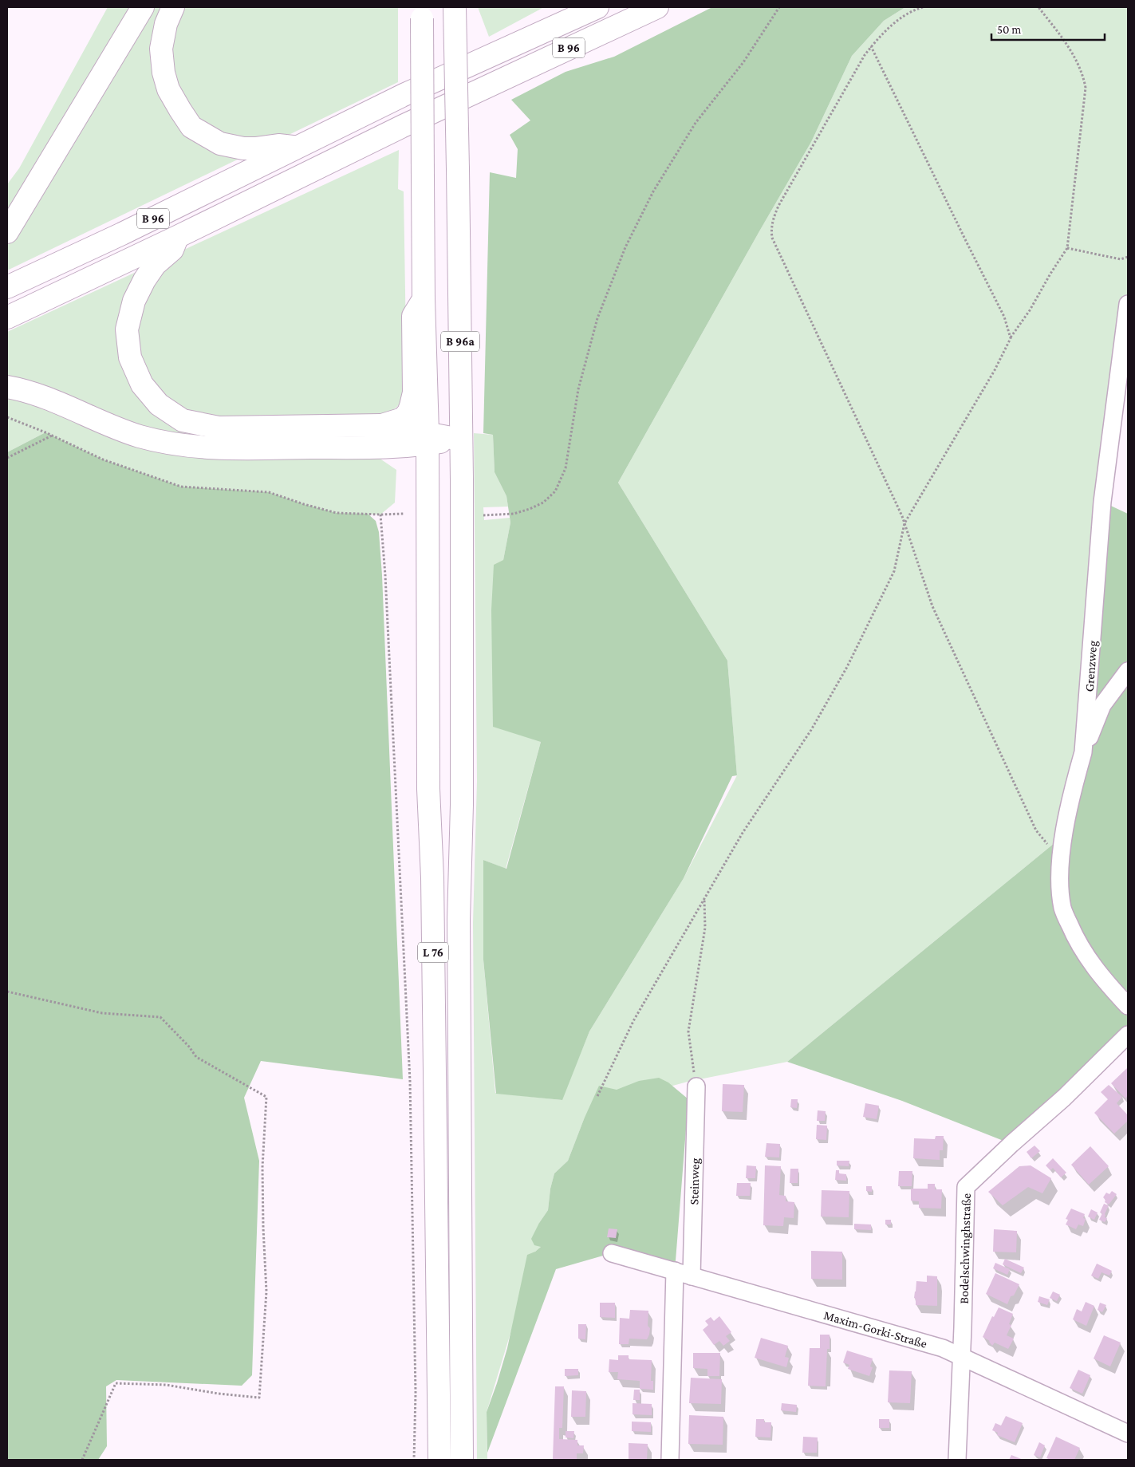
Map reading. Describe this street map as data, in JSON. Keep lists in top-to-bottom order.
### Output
{
  "streets": {
    "main road": ["B 96", "B 96a", "L 76"],
    "street": [
      "Grenzweg",
      "Steinweg",
      "Bodelschwinghstraße",
      "Maxim-Gorki-Straße"
    ]
  },
  "crossings": [
    ["B 96a", "L 76"],
    ["Steinweg", "Maxim-Gorki-Straße"],
    ["Bodelschwinghstraße", "Maxim-Gorki-Straße"]
  ],
  "scale_bar": "50 m"
}
